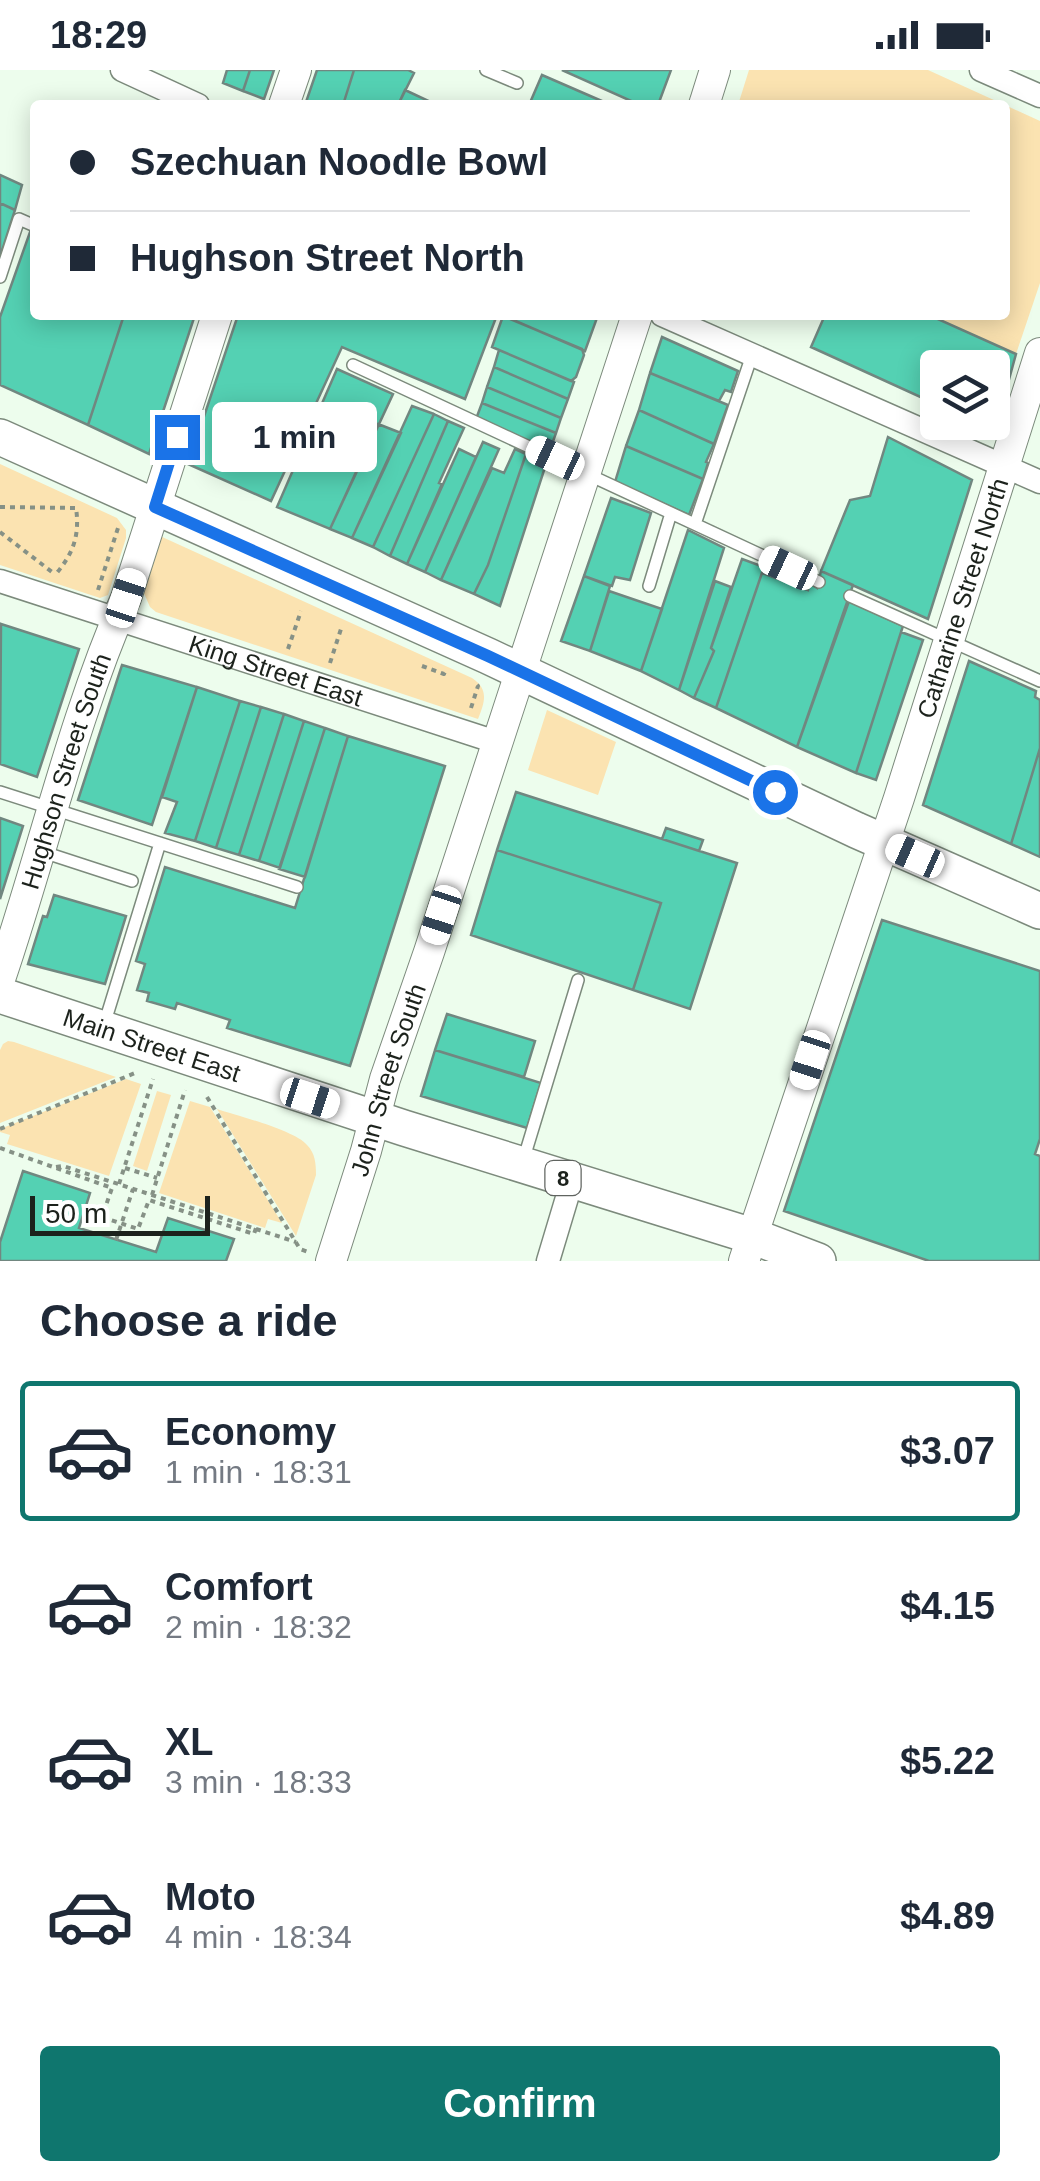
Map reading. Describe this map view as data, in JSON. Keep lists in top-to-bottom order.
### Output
{
  "streets": {
    "main road": ["Main Street East", "8"],
    "street": [
      "Catharine Street North",
      "King Street East",
      "Hughson Street South",
      "John Street South"
    ]
  },
  "crossings": [
    ["Catharine Street North", "Main Street East"],
    ["King Street East", "Hughson Street South"],
    ["King Street East", "John Street South"],
    ["Main Street East", "John Street South"]
  ],
  "scale_bar": "50 m",
  "page": {
    "status": "18:29",
    "banner": ["Szechuan Noodle Bowl", "Hughson Street North"],
    "bubble": "1 min",
    "scale": "50 m",
    "heading": "Choose a ride",
    "list": [
      {
        "name": "Economy",
        "note": "1 min · 18:31",
        "value": "$3.07"
      },
      {
        "name": "Comfort",
        "note": "2 min · 18:32",
        "value": "$4.15"
      },
      {
        "name": "XL",
        "note": "3 min · 18:33",
        "value": "$5.22"
      },
      {
        "name": "Moto",
        "note": "4 min · 18:34",
        "value": "$4.89"
      }
    ],
    "buttons": "Confirm"
  }
}
